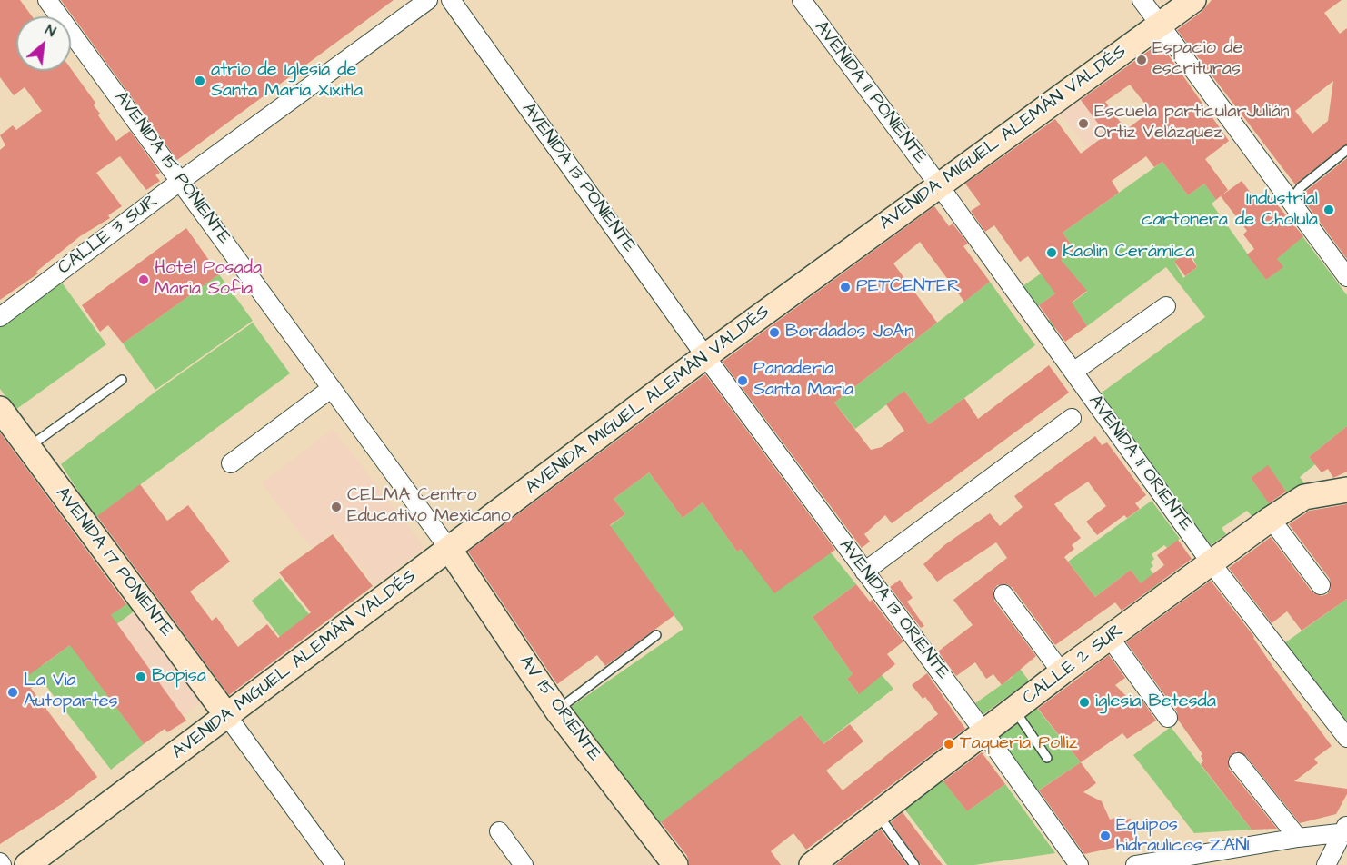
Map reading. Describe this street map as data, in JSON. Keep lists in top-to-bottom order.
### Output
{
  "streets": {
    "main road": [
      "AVENIDA MIGUEL ALEMÁN VALDÉS",
      "AVENIDA 17 PONIENTE",
      "CALLE 2 SUR",
      "AV 15 ORIENTE"
    ],
    "street": [
      "AVENIDA 11 PONIENTE",
      "AVENIDA 15 PONIENTE",
      "AVENIDA 13 PONIENTE",
      "CALLE 3 SUR",
      "AVENIDA 11 ORIENTE",
      "AVENIDA 13 ORIENTE"
    ]
  },
  "crossings": [
    ["AVENIDA 11 PONIENTE", "AVENIDA MIGUEL ALEMÁN VALDÉS"],
    ["AVENIDA 11 PONIENTE", "AVENIDA 11 ORIENTE"],
    ["AVENIDA MIGUEL ALEMÁN VALDÉS", "AVENIDA 15 PONIENTE"],
    ["AVENIDA MIGUEL ALEMÁN VALDÉS", "AVENIDA 13 PONIENTE"],
    ["AVENIDA MIGUEL ALEMÁN VALDÉS", "AVENIDA 11 ORIENTE"],
    ["AVENIDA MIGUEL ALEMÁN VALDÉS", "AVENIDA 17 PONIENTE"],
    ["AVENIDA MIGUEL ALEMÁN VALDÉS", "AVENIDA 13 ORIENTE"],
    ["AVENIDA MIGUEL ALEMÁN VALDÉS", "AV 15 ORIENTE"],
    ["AVENIDA 15 PONIENTE", "CALLE 3 SUR"],
    ["AVENIDA 15 PONIENTE", "AV 15 ORIENTE"],
    ["AVENIDA 13 PONIENTE", "AVENIDA 13 ORIENTE"],
    ["AVENIDA 11 ORIENTE", "CALLE 2 SUR"],
    ["AVENIDA 13 ORIENTE", "CALLE 2 SUR"]
  ],
  "places": [
    "Espacio de escrituras",
    "atrio de Iglesia de Santa María Xixitla",
    "Escuela particularJulián Ortiz Velázquez",
    "Industrial cartonera de Cholula",
    "Kaolin Cerámica",
    "Hotel Posada Maria Sofia",
    "PETCENTER",
    "Bordados JoAn",
    "Panaderia Santa Maria",
    "CELMA Centro Educativo Mexicano",
    "Bopisa",
    "La Via Autopartes",
    "iglesia Betesda",
    "Taqueria Polliz",
    "Equipos hidraulicos ZANI"
  ],
  "north": "top right"
}
